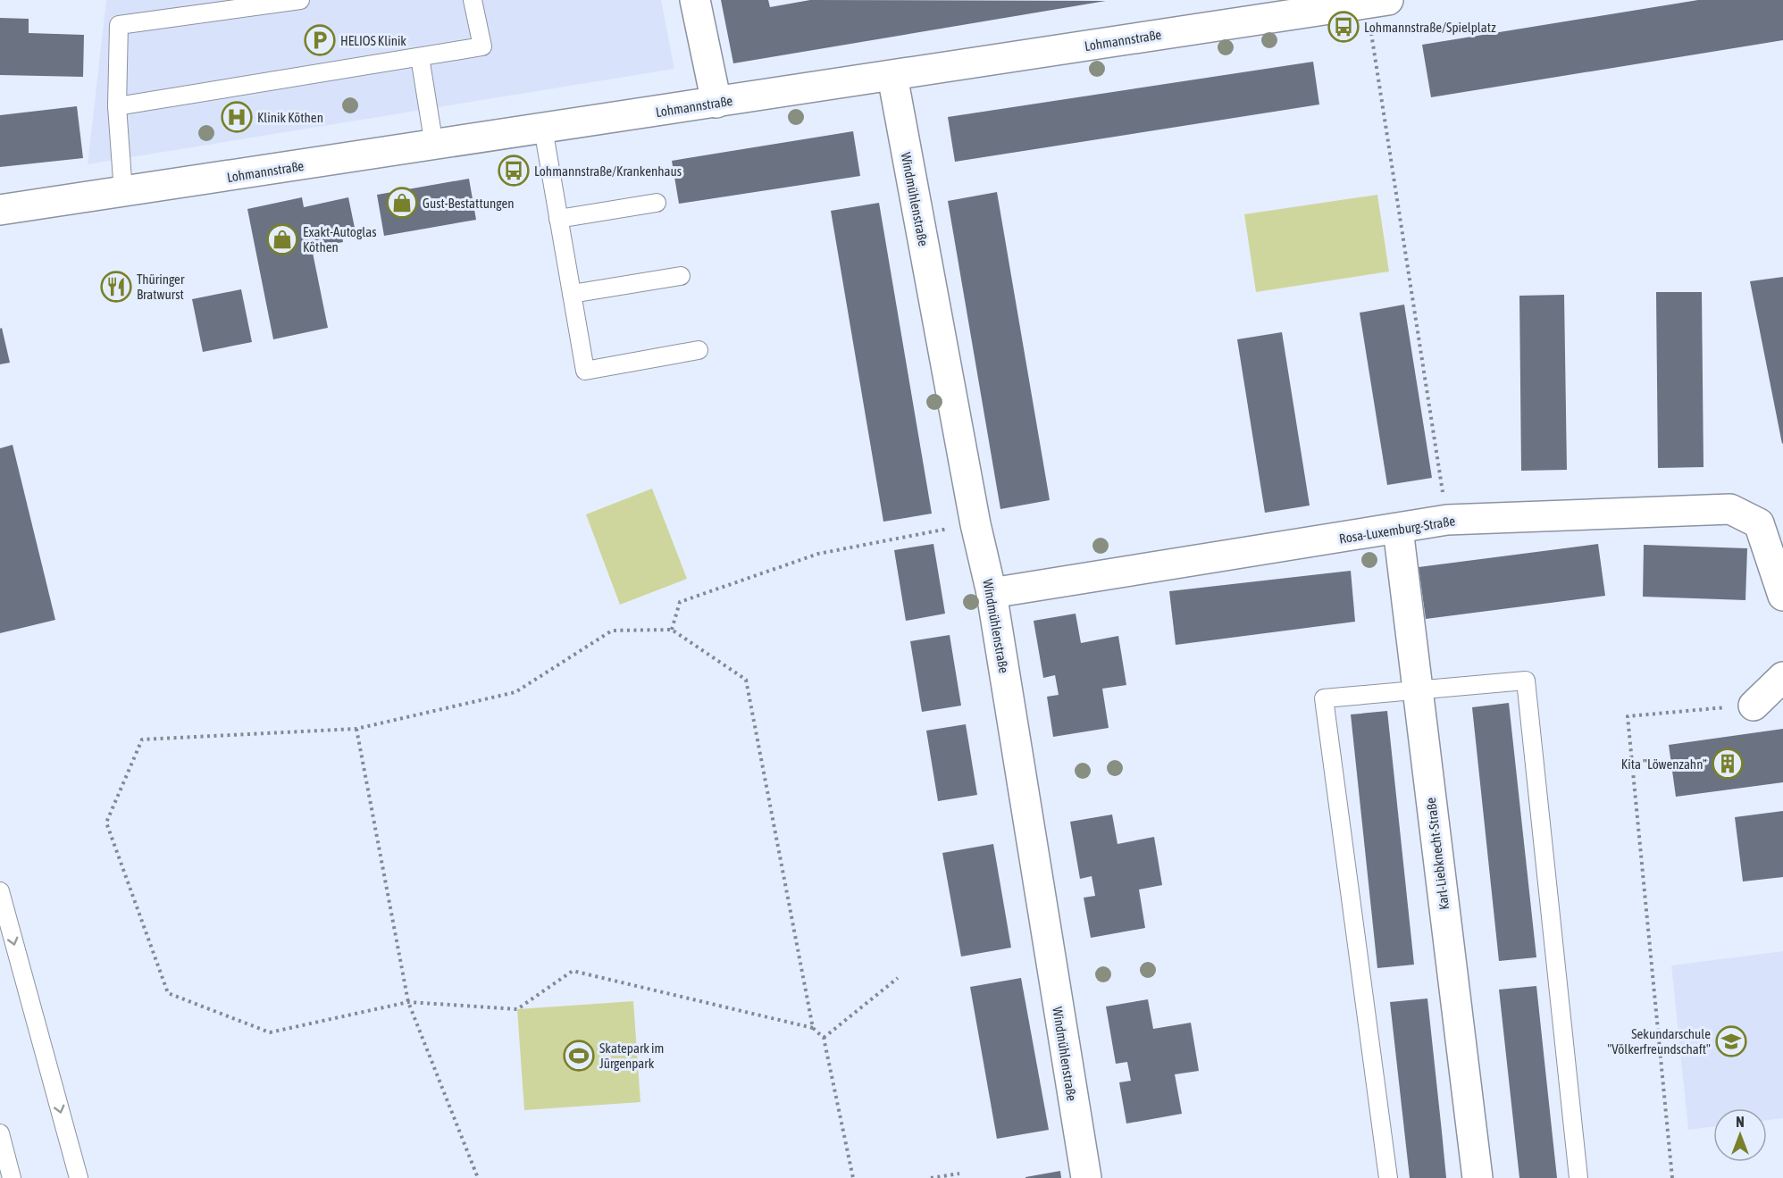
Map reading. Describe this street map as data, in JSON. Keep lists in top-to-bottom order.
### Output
{
  "streets": {
    "street": [
      "Lohmannstraße",
      "Windmühlenstraße",
      "Rosa-Luxemburg-Straße",
      "Karl-Liebknecht-Straße"
    ]
  },
  "crossings": [
    ["Lohmannstraße", "Windmühlenstraße"],
    ["Windmühlenstraße", "Rosa-Luxemburg-Straße"],
    ["Rosa-Luxemburg-Straße", "Karl-Liebknecht-Straße"]
  ],
  "places": {
    "bus stop": ["Lohmannstraße/Spielplatz", "Lohmannstraße/Krankenhaus"],
    "parking": ["HELIOS Klinik"],
    "hospital": ["Klinik Köthen"],
    "shop": ["Gust-Bestattungen", "Exakt-Autoglas Köthen"],
    "restaurant": ["Thüringer Bratwurst"],
    "building": ["Kita \"Löwenzahn\""],
    "school or university": ["Sekundarschule \"Völkerfreundschaft\""],
    "sports": ["Skatepark im Jürgenpark"]
  },
  "north": "top"
}
